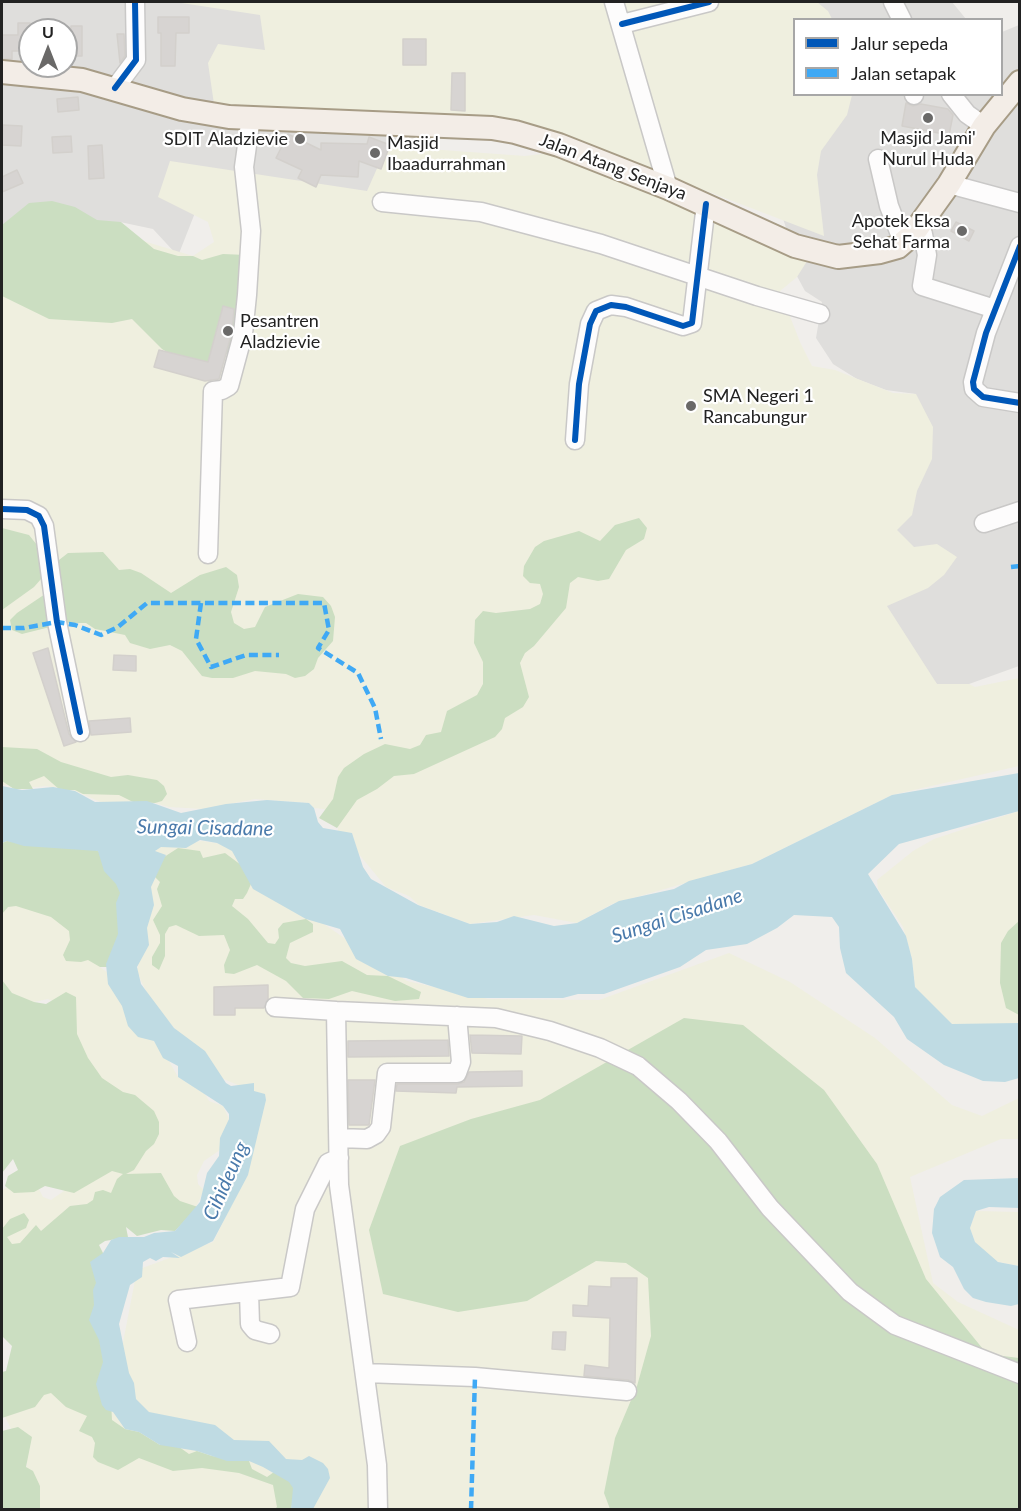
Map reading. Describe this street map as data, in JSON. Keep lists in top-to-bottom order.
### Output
{
  "streets": {
    "main road": ["Jalan Atang Senjaya"]
  },
  "water": ["Sungai Cisadane", "Cihideung"],
  "places": [
    "Masjid Jami' Nurul Huda",
    "SDIT Aladzievie",
    "Masjid Ibaadurrahman",
    "Apotek Eksa Sehat Farma",
    "Pesantren Aladzievie",
    "SMA Negeri 1 Rancabungur"
  ],
  "legend": ["Jalur sepeda", "Jalan setapak"],
  "north": "top"
}
